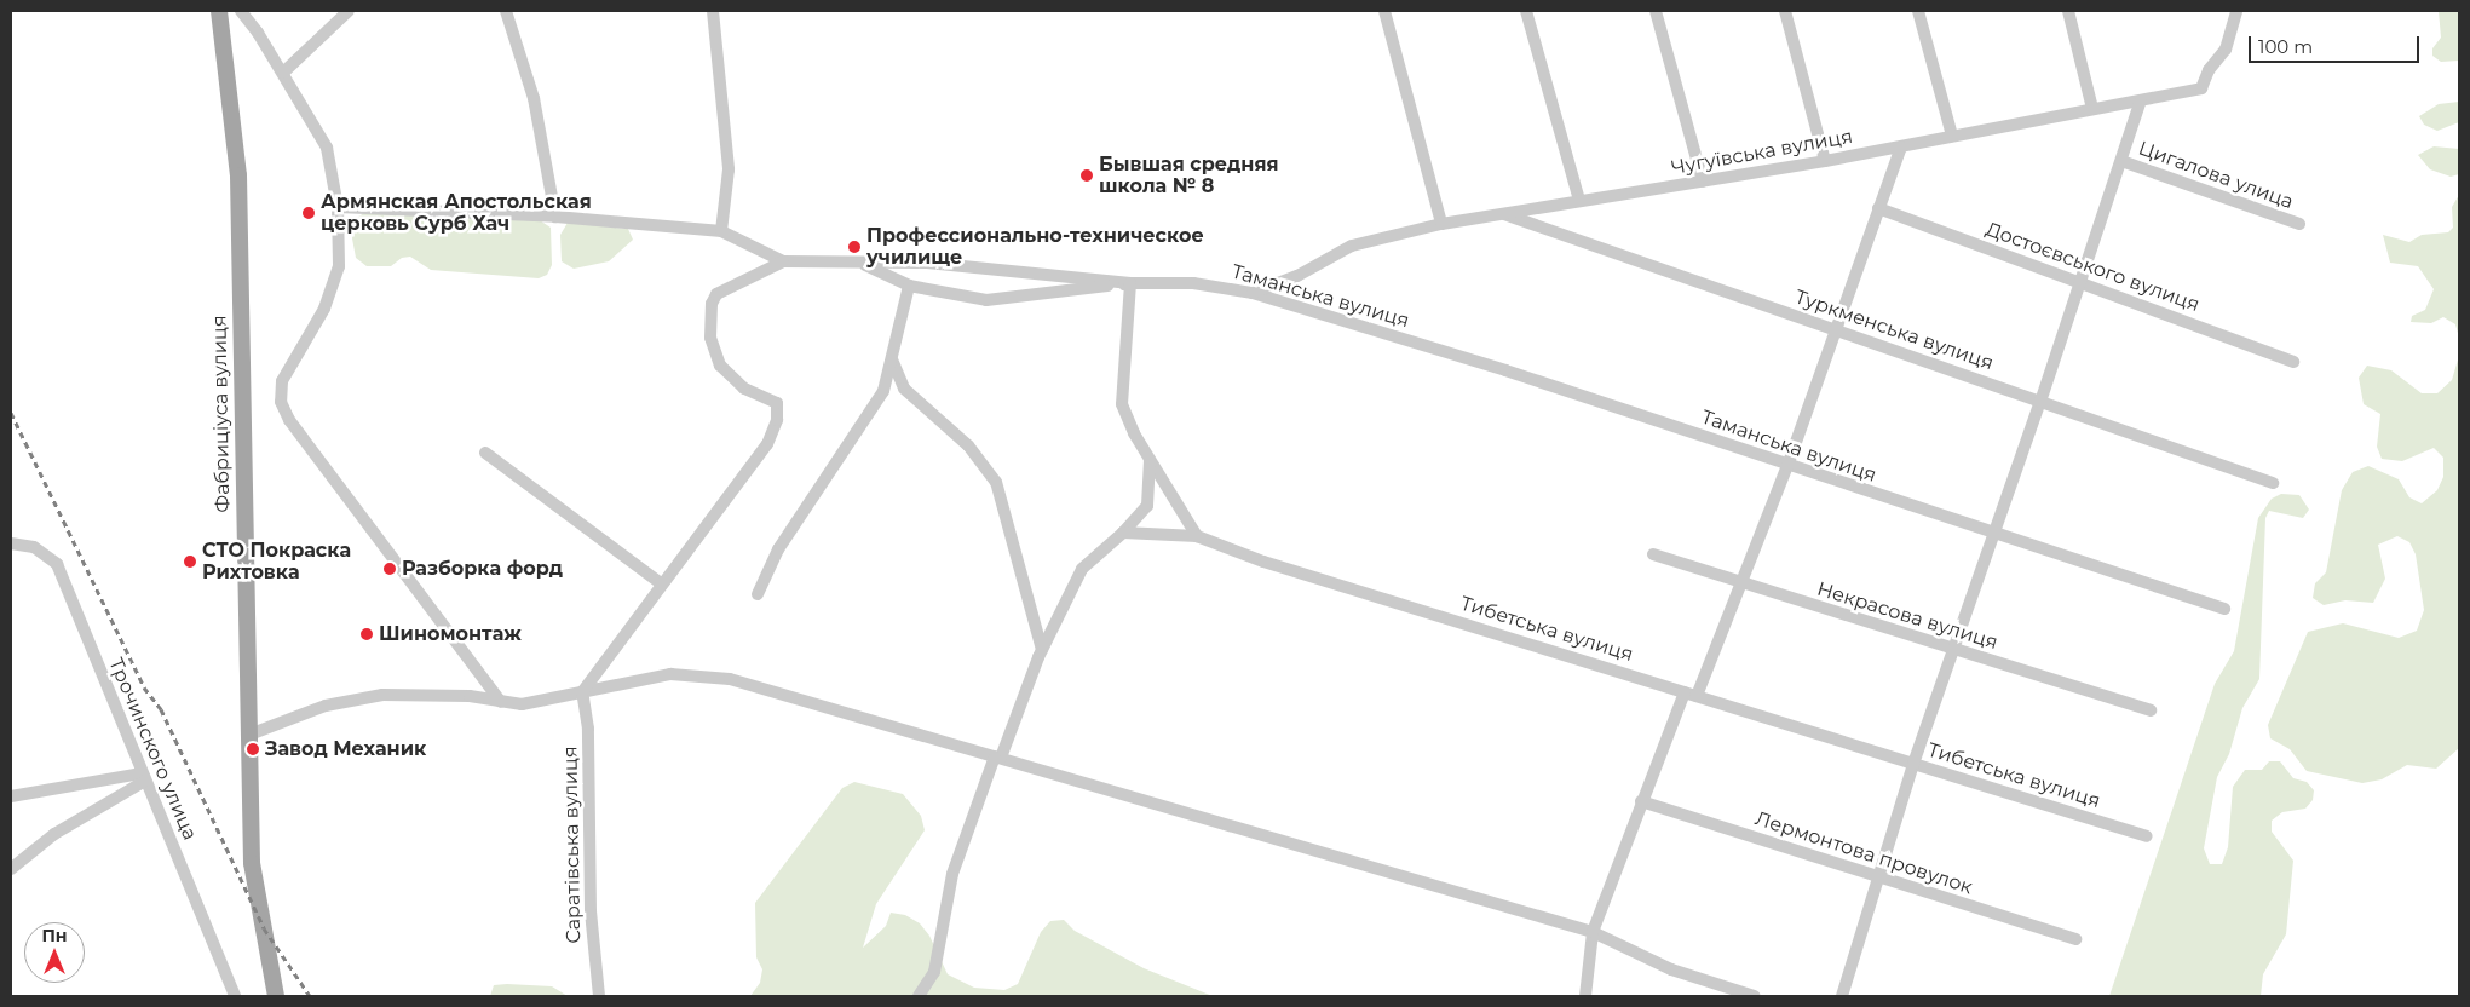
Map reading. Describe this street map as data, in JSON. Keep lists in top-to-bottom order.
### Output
{
  "streets": {
    "main road": ["Фабриціуса вулиця"],
    "street": [
      "Чугуївська вулиця",
      "Цигалова улица",
      "Достоєвського вулиця",
      "Таманська вулиця",
      "Туркменська вулиця",
      "Некрасова вулиця",
      "Тибетська вулиця",
      "Трочинского улица",
      "Саратівська вулиця",
      "Лермонтова провулок"
    ]
  },
  "crossings": [
    ["Чугуївська вулиця", "Таманська вулиця"],
    ["Чугуївська вулиця", "Туркменська вулиця"]
  ],
  "places": [
    "Бывшая средняя школа № 8",
    "Армянская Апостольская церковь Сурб Хач",
    "Профессионально-техническое училище",
    "СТО Покраска Рихтовка",
    "Разборка форд",
    "Шиномонтаж",
    "Завод Механик"
  ],
  "scale_bar": "100 m",
  "north": "top"
}
